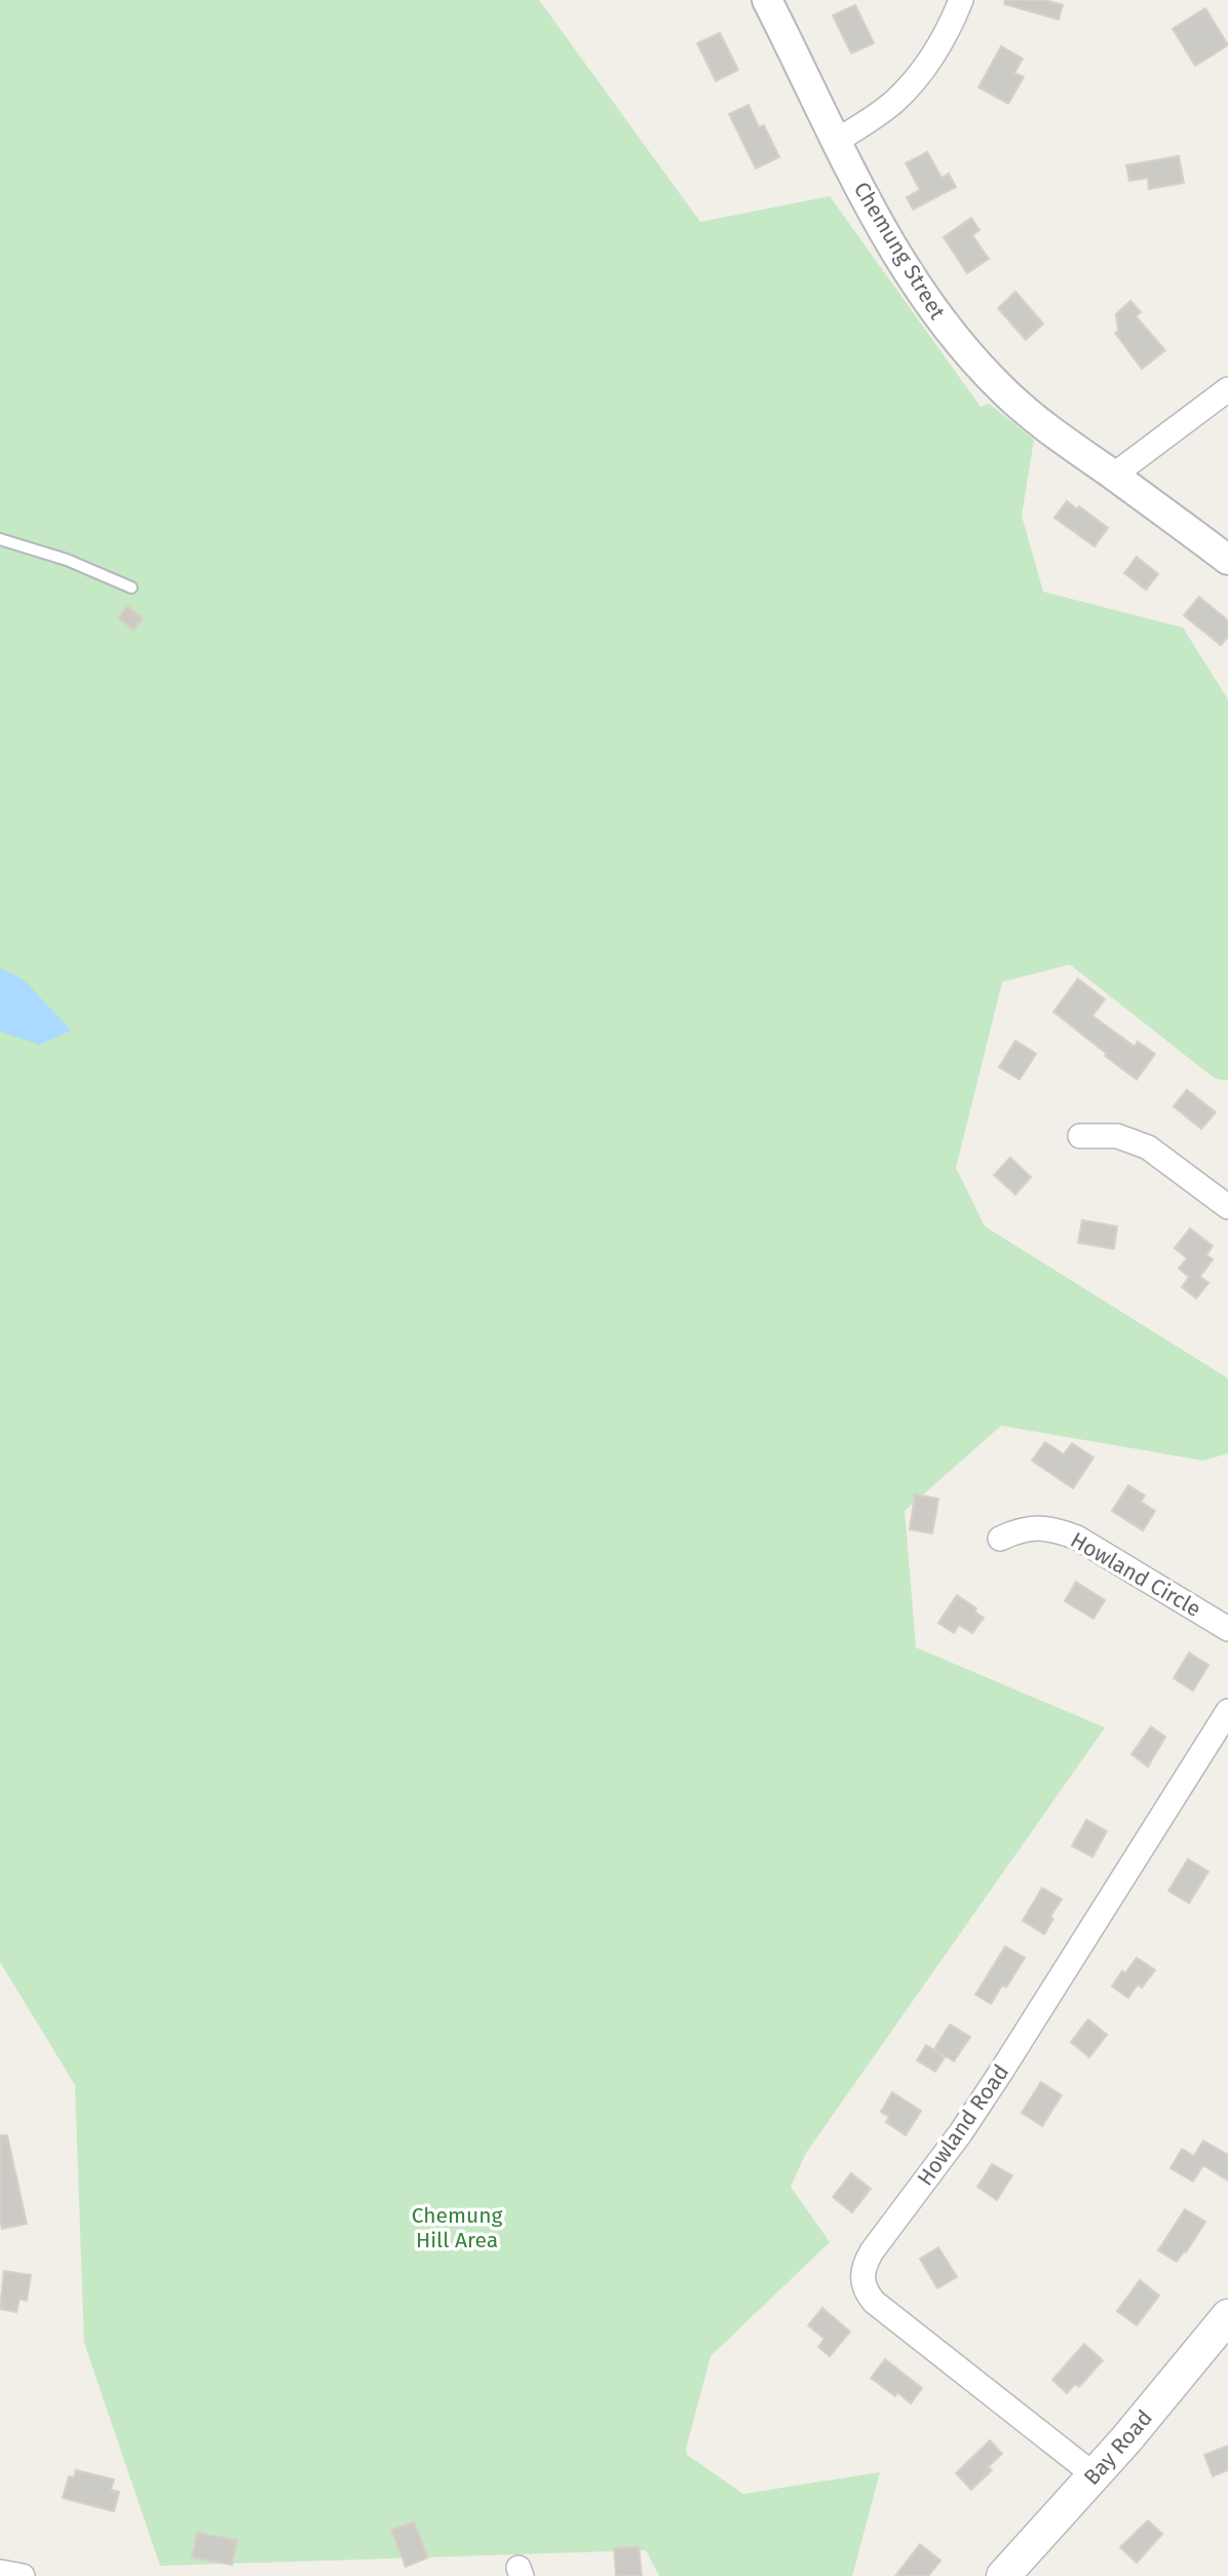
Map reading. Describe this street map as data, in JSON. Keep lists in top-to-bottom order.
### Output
{
  "streets": {
    "main road": ["Bay Road"],
    "street": ["Chemung Street", "Howland Circle", "Howland Road"]
  },
  "crossings": [
    ["Howland Road", "Bay Road"]
  ],
  "parks": ["Chemung Hill Area"]
}
